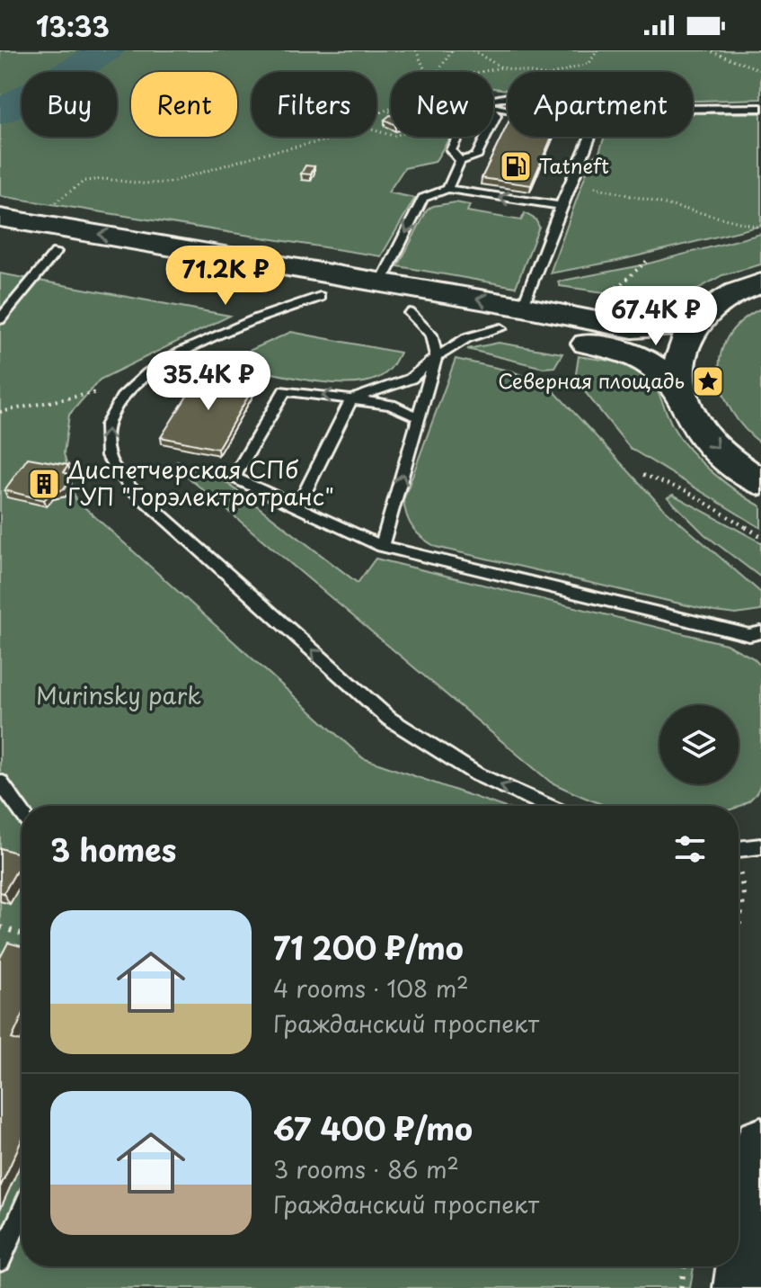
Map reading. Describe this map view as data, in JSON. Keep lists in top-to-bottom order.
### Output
{
  "parks": ["Murinsky park"],
  "places": {
    "fuel station": ["Tatneft"],
    "place": ["Северная площадь"],
    "building": ["Диспетчерская СПб ГУП \"Горэлектротранс\""]
  },
  "page": {
    "status": "13:33",
    "chip": [
      "Buy",
      "Rent",
      "Filters",
      "New",
      "Apartment"
    ],
    "price": ["71.2K ₽", "67.4K ₽", "35.4K ₽"],
    "heading": "3 homes",
    "list": [
      {
        "name": "71 200 ₽/mo",
        "note": "4 rooms · 108 m² · Гражданский проспект"
      },
      {
        "name": "67 400 ₽/mo",
        "note": "3 rooms · 86 m² · Гражданский проспект"
      }
    ]
  }
}
